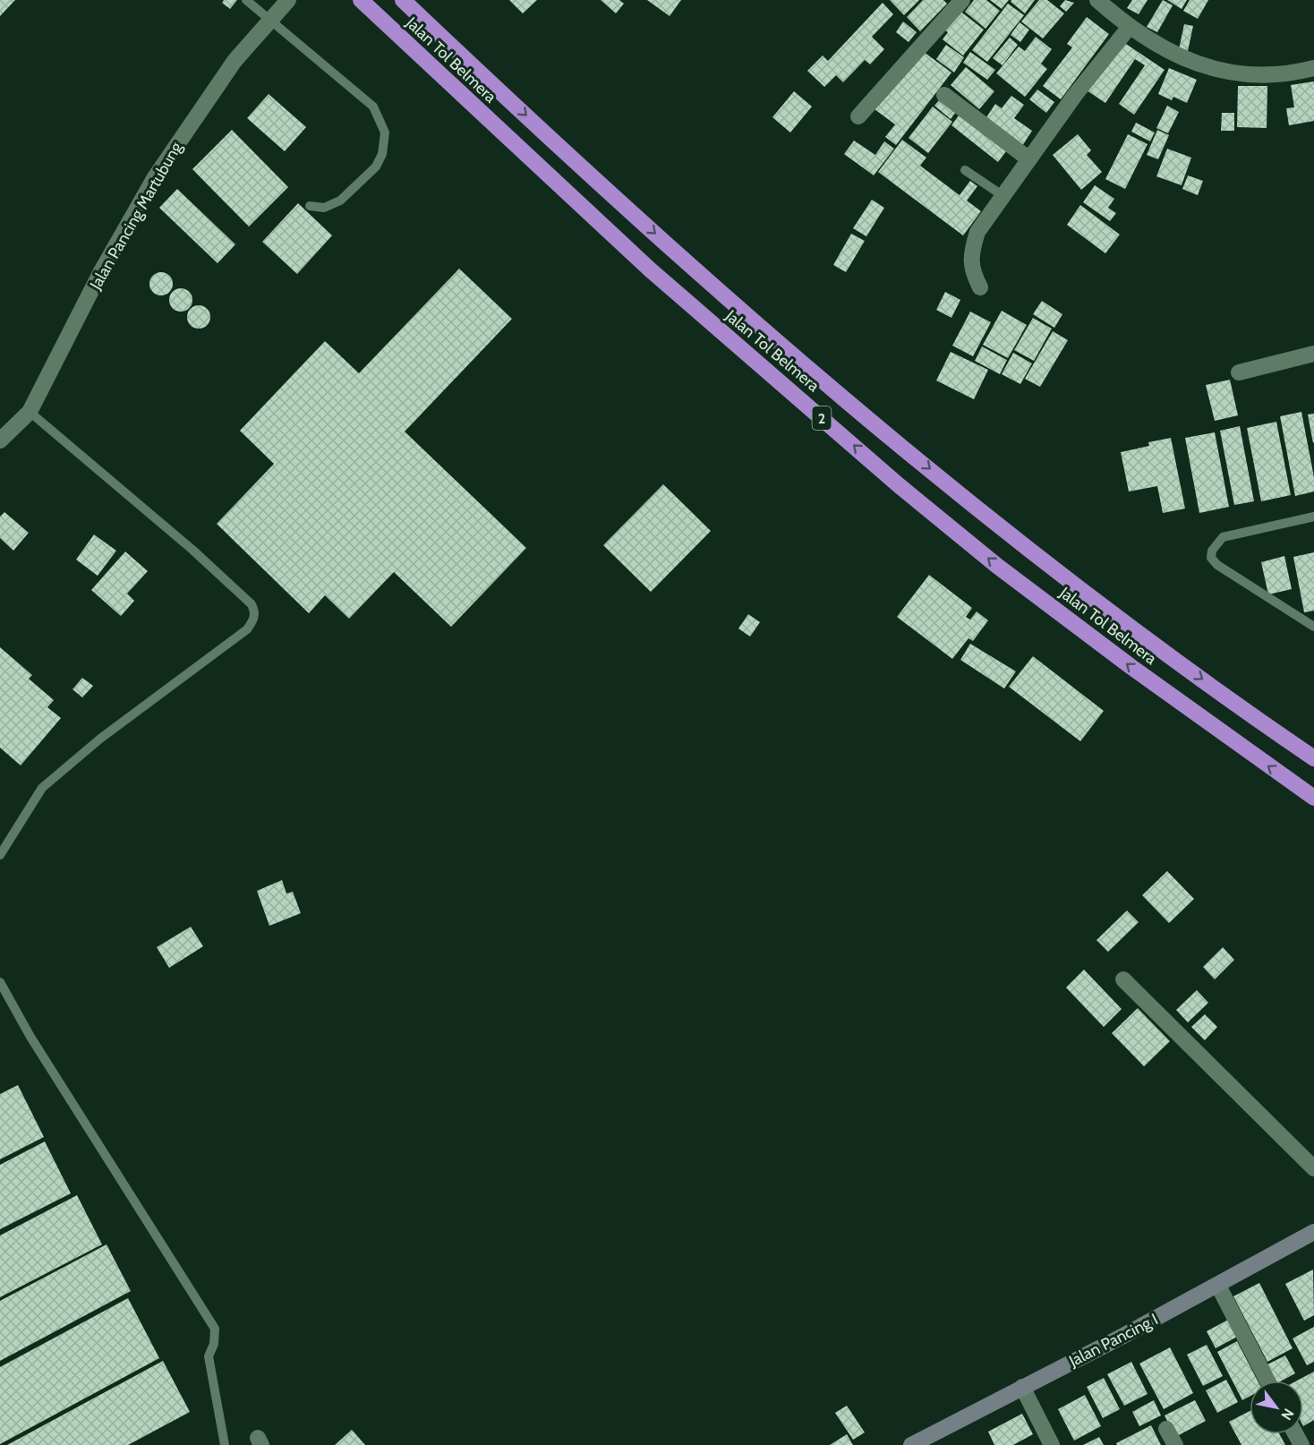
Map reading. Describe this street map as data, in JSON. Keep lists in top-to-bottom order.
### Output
{
  "streets": {
    "highway": ["Jalan Tol Belmera", "2"],
    "main road": ["Jalan Pancing I"],
    "street": ["Jalan Pancing Martubung"]
  },
  "north": "bottom right"
}
